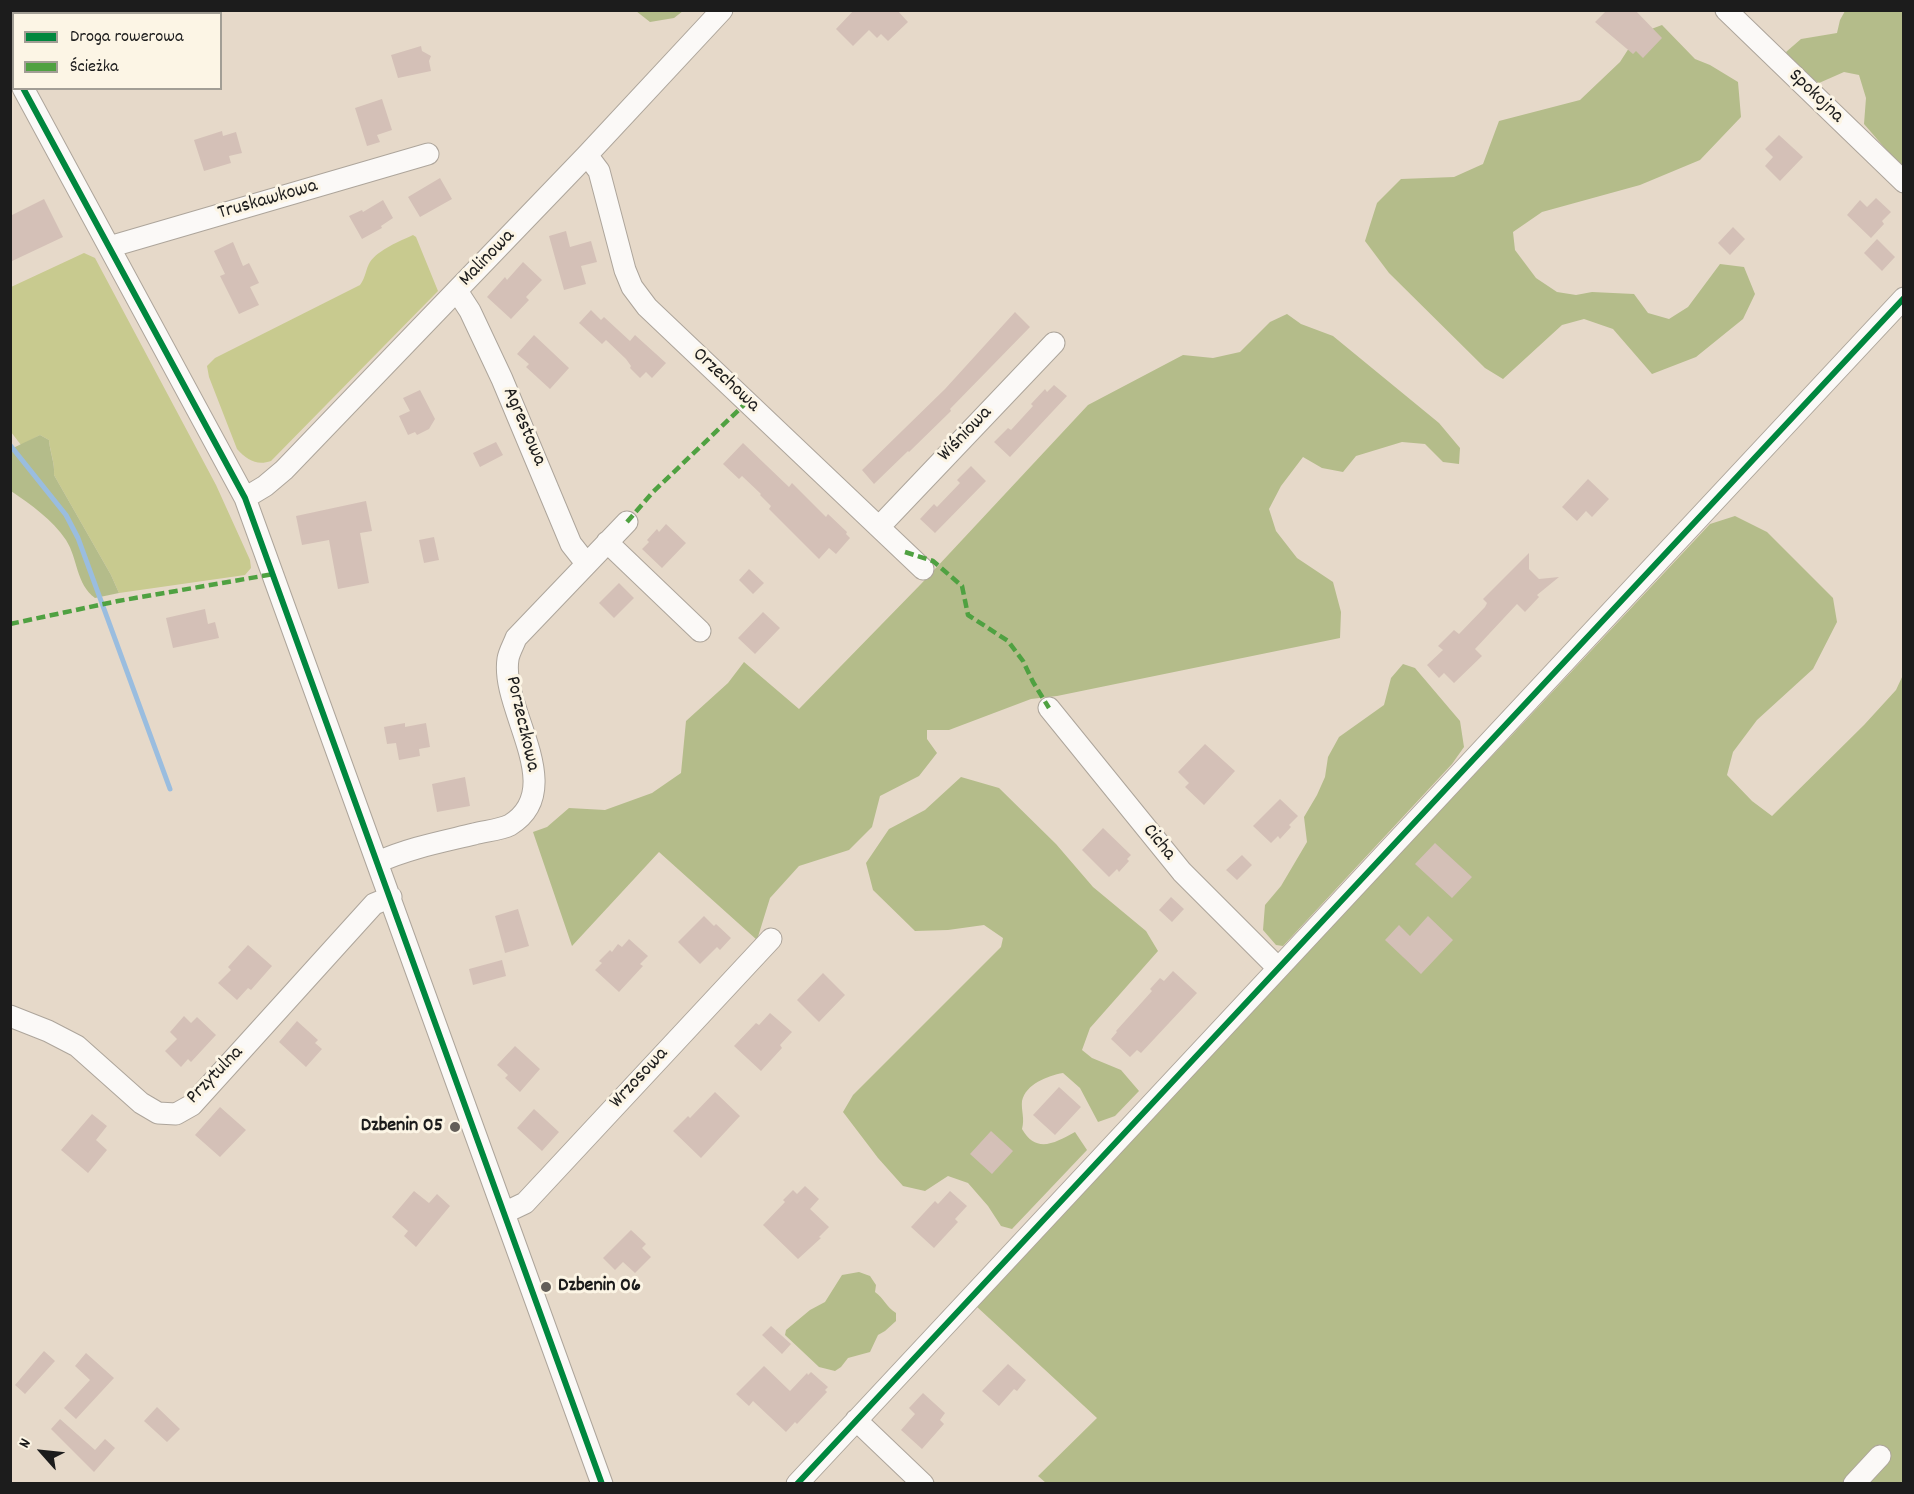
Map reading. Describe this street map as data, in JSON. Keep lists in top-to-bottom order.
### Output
{
  "streets": {
    "street": [
      "Spokojna",
      "Truskawkowa",
      "Malinowa",
      "Orzechowa",
      "Agrestowa",
      "Wiśniowa",
      "Porzeczkowa",
      "Cicha",
      "Przytulna",
      "Wrzosowa"
    ]
  },
  "crossings": [
    ["Malinowa", "Orzechowa"],
    ["Malinowa", "Agrestowa"],
    ["Orzechowa", "Wiśniowa"],
    ["Agrestowa", "Porzeczkowa"]
  ],
  "places": ["Dzbenin 05", "Dzbenin 06"],
  "legend": ["Droga rowerowa", "Ścieżka"],
  "north": "top left"
}
